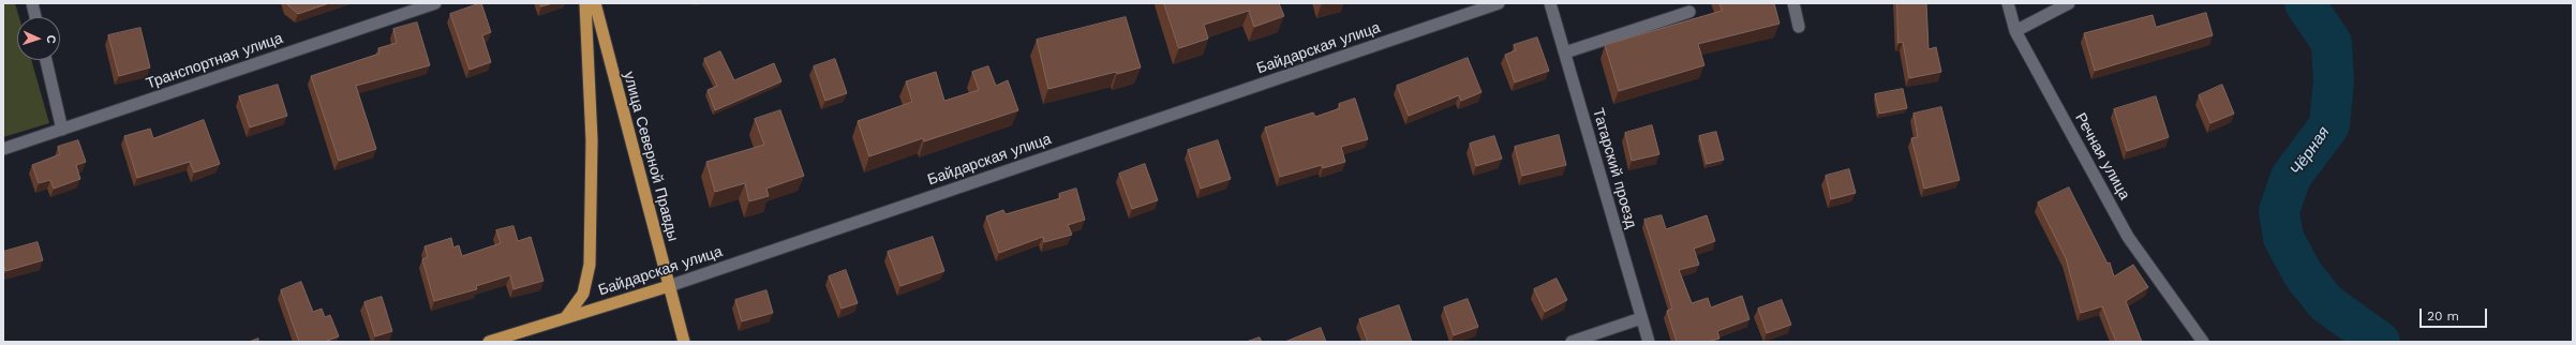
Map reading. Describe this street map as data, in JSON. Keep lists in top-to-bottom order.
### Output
{
  "streets": {
    "highway": ["Байдарская улица", "улица Северной Правды"],
    "street": ["Транспортная улица", "Речная улица", "Татарский проезд"]
  },
  "crossings": [
    ["Байдарская улица", "улица Северной Правды"]
  ],
  "water": ["Чёрная"],
  "scale_bar": "20 m",
  "north": "right"
}
